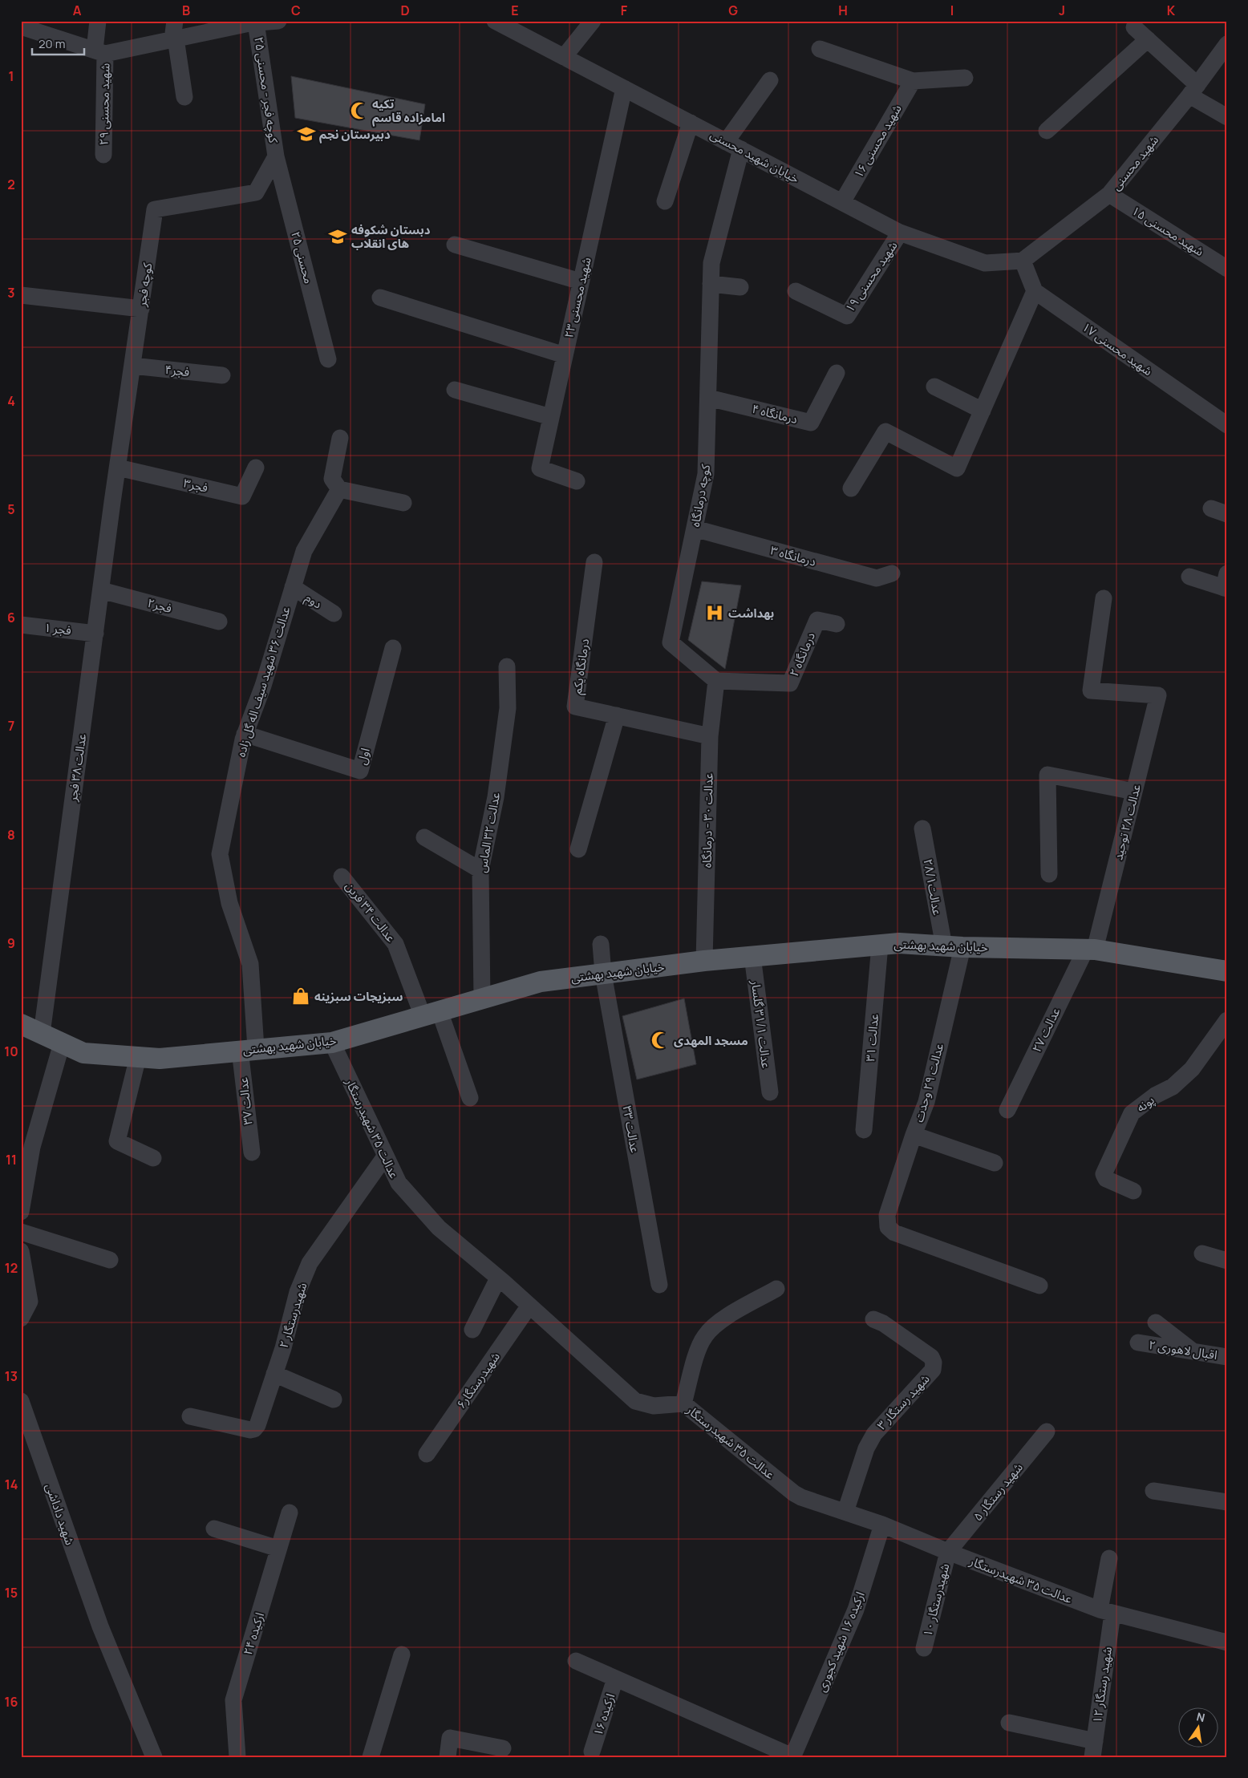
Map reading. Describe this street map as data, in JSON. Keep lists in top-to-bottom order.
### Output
{
  "streets": {
    "main road": ["خیابان شهید بهشتی"],
    "street": [
      "کوچه فجر - محسنی ۲۵",
      "شهید محسنی ۲۹",
      "شهید محسنی ۱۶",
      "خیابان شهید محسنی",
      "شهید محسنی",
      "شهید محسنی ۱۵",
      "محسنی ۲۵",
      "شهید محسنی ۱۹",
      "کوچه فجر",
      "شهید محسنی ۲۳",
      "شهید محسنی ۱۷",
      "فجر۴",
      "درمانگاه ۴",
      "فجر۳",
      "کوچه درمانگاه",
      "درمانگاه ۳",
      "دوم",
      "فجر۲",
      "فجر ۱",
      "درمانگاه ۲",
      "درمانگاه یکم",
      "عدالت ۳۶ شهید سیف اله گل زاده",
      "اول",
      "عدالت ۳۸ فجر",
      "عدالت ۳۰ - درمانگاه",
      "عدالت ۲۸ توحید",
      "عدالت ۳۲ الماس",
      "عدالت۲۸/۱",
      "عدالت ۳۴ فرین",
      "عدالت ۳۱/۱ گلسار",
      "عدالت ۲۷",
      "عدالت ۳۱",
      "عدالت ۲۹ وحدت",
      "عدالت ۳۷",
      "پونه",
      "عدالت ۳۵ شهیدرستگار",
      "عدالت ۳۳",
      "شهیدرستگار ۲",
      "اقبال لاهوری ۲",
      "شهیدرستگار۶",
      "شهید رستگار ۳",
      "شهید رستگار ۵",
      "شهید داداشی",
      "شهیدرستگار ۱۰",
      "ارکیده ۲۴",
      "ارکیده ۱۶ شهید کجوری",
      "شهید رستگار ۱۲",
      "ارکیده ۱۶"
    ]
  },
  "crossings": [
    ["کوچه فجر - محسنی ۲۵", "محسنی ۲۵"],
    ["کوچه فجر - محسنی ۲۵", "کوچه فجر"],
    ["شهید محسنی ۱۶", "خیابان شهید محسنی"],
    ["خیابان شهید محسنی", "شهید محسنی"],
    ["خیابان شهید محسنی", "شهید محسنی ۱۹"],
    ["خیابان شهید محسنی", "شهید محسنی ۲۳"],
    ["خیابان شهید محسنی", "کوچه درمانگاه"],
    ["شهید محسنی", "شهید محسنی ۱۵"],
    ["محسنی ۲۵", "کوچه فجر"],
    ["کوچه فجر", "فجر۴"],
    ["کوچه فجر", "فجر۳"],
    ["کوچه فجر", "عدالت ۳۸ فجر"],
    ["درمانگاه ۴", "کوچه درمانگاه"],
    ["کوچه درمانگاه", "درمانگاه ۳"],
    ["کوچه درمانگاه", "درمانگاه ۲"],
    ["کوچه درمانگاه", "عدالت ۳۰ - درمانگاه"],
    ["دوم", "عدالت ۳۶ شهید سیف اله گل زاده"],
    ["فجر۲", "عدالت ۳۸ فجر"],
    ["فجر ۱", "عدالت ۳۸ فجر"],
    ["درمانگاه ۲", "عدالت ۳۰ - درمانگاه"],
    ["درمانگاه یکم", "عدالت ۳۰ - درمانگاه"],
    ["عدالت ۳۶ شهید سیف اله گل زاده", "اول"],
    ["عدالت ۳۶ شهید سیف اله گل زاده", "خیابان شهید بهشتی"],
    ["عدالت ۳۶ شهید سیف اله گل زاده", "عدالت ۳۷"],
    ["عدالت ۳۸ فجر", "خیابان شهید بهشتی"],
    ["عدالت ۳۰ - درمانگاه", "خیابان شهید بهشتی"],
    ["عدالت ۲۸ توحید", "خیابان شهید بهشتی"],
    ["عدالت ۲۸ توحید", "عدالت ۲۷"],
    ["عدالت ۳۲ الماس", "خیابان شهید بهشتی"],
    ["عدالت۲۸/۱", "خیابان شهید بهشتی"],
    ["عدالت۲۸/۱", "عدالت ۲۹ وحدت"],
    ["عدالت ۳۴ فرین", "خیابان شهید بهشتی"],
    ["خیابان شهید بهشتی", "عدالت ۳۱/۱ گلسار"],
    ["خیابان شهید بهشتی", "عدالت ۲۷"],
    ["خیابان شهید بهشتی", "عدالت ۳۱"],
    ["خیابان شهید بهشتی", "عدالت ۲۹ وحدت"],
    ["خیابان شهید بهشتی", "عدالت ۳۷"],
    ["خیابان شهید بهشتی", "عدالت ۳۵ شهیدرستگار"],
    ["خیابان شهید بهشتی", "عدالت ۳۳"],
    ["عدالت ۳۵ شهیدرستگار", "شهیدرستگار ۲"],
    ["عدالت ۳۵ شهیدرستگار", "شهیدرستگار۶"],
    ["عدالت ۳۵ شهیدرستگار", "شهید رستگار ۳"],
    ["عدالت ۳۵ شهیدرستگار", "شهید رستگار ۵"],
    ["عدالت ۳۵ شهیدرستگار", "شهیدرستگار ۱۰"],
    ["عدالت ۳۵ شهیدرستگار", "ارکیده ۱۶ شهید کجوری"],
    ["عدالت ۳۵ شهیدرستگار", "شهید رستگار ۱۲"],
    ["شهید رستگار ۵", "شهیدرستگار ۱۰"]
  ],
  "places": {
    "mosque": ["تکیه امامزاده قاسم", "مسجد المهدی"],
    "school or university": ["دبیرستان نجم", "دبستان شکوفه های انقلاب"],
    "hospital": ["بهداشت"],
    "shop": ["سبزیجات سبزینه"]
  },
  "scale_bar": "20 m",
  "north": "top",
  "grid": {
    "columns": [
      "A",
      "B",
      "C",
      "D",
      "E",
      "F",
      "G",
      "H",
      "I",
      "J",
      "K"
    ],
    "rows": [
      "1",
      "2",
      "3",
      "4",
      "5",
      "6",
      "7",
      "8",
      "9",
      "10",
      "11",
      "12",
      "13",
      "14",
      "15",
      "16"
    ]
  }
}
